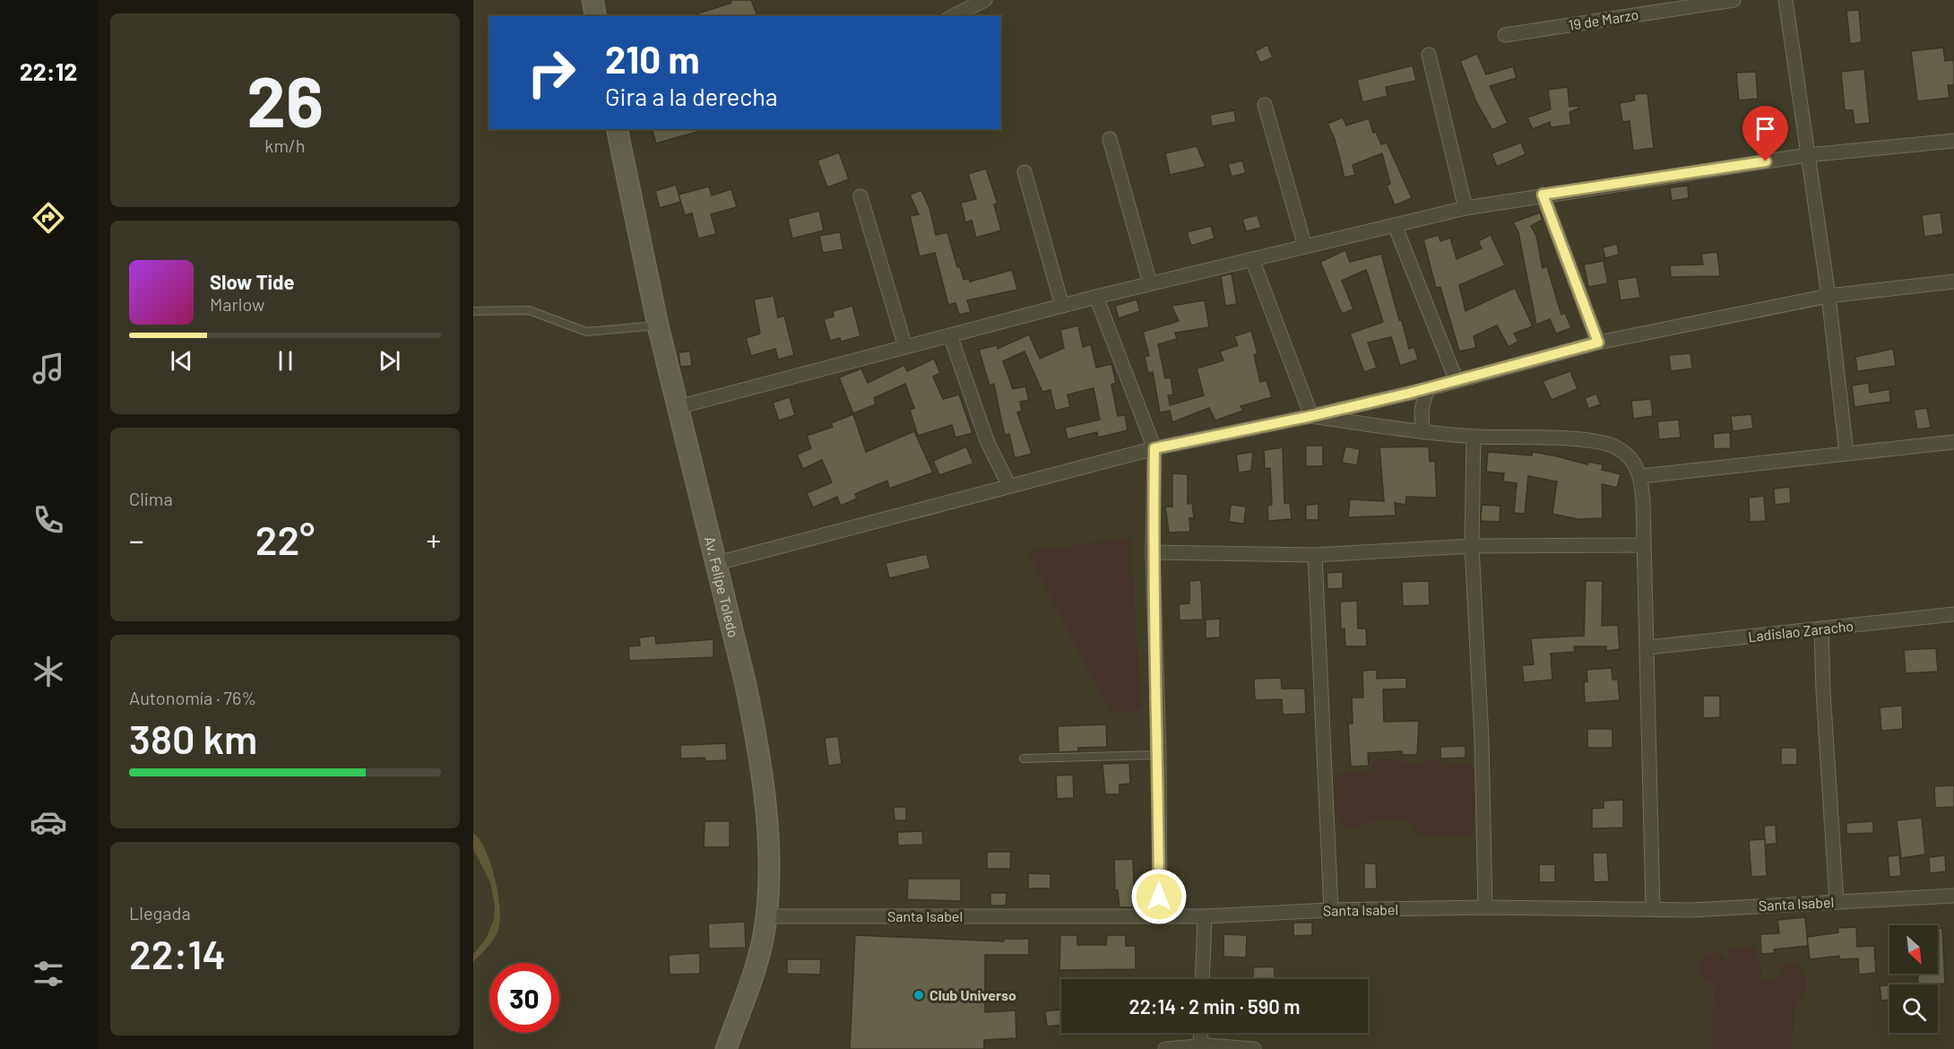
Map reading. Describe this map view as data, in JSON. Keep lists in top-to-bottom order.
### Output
{
  "streets": {
    "main road": ["Av. Felipe Toledo"],
    "street": ["19 de Marzo", "Ladislao Zaracho", "Santa Isabel"]
  },
  "crossings": [
    ["Av. Felipe Toledo", "Santa Isabel"]
  ],
  "places": ["Club Universo"],
  "north": "bottom right",
  "page": {
    "tabs": "22:12",
    "tile": [
      ["26", "km/h"],
      "Clima",
      ["Autonomía · 76%", "380 km"],
      ["Llegada", "22:14"]
    ],
    "turn": ["210 m", "Gira a la derecha"],
    "song": ["Slow Tide", "Marlow"],
    "heat": ["−", "22°", "+"],
    "limit": "30",
    "trip": "22:14 · 2 min · 590 m"
  }
}
